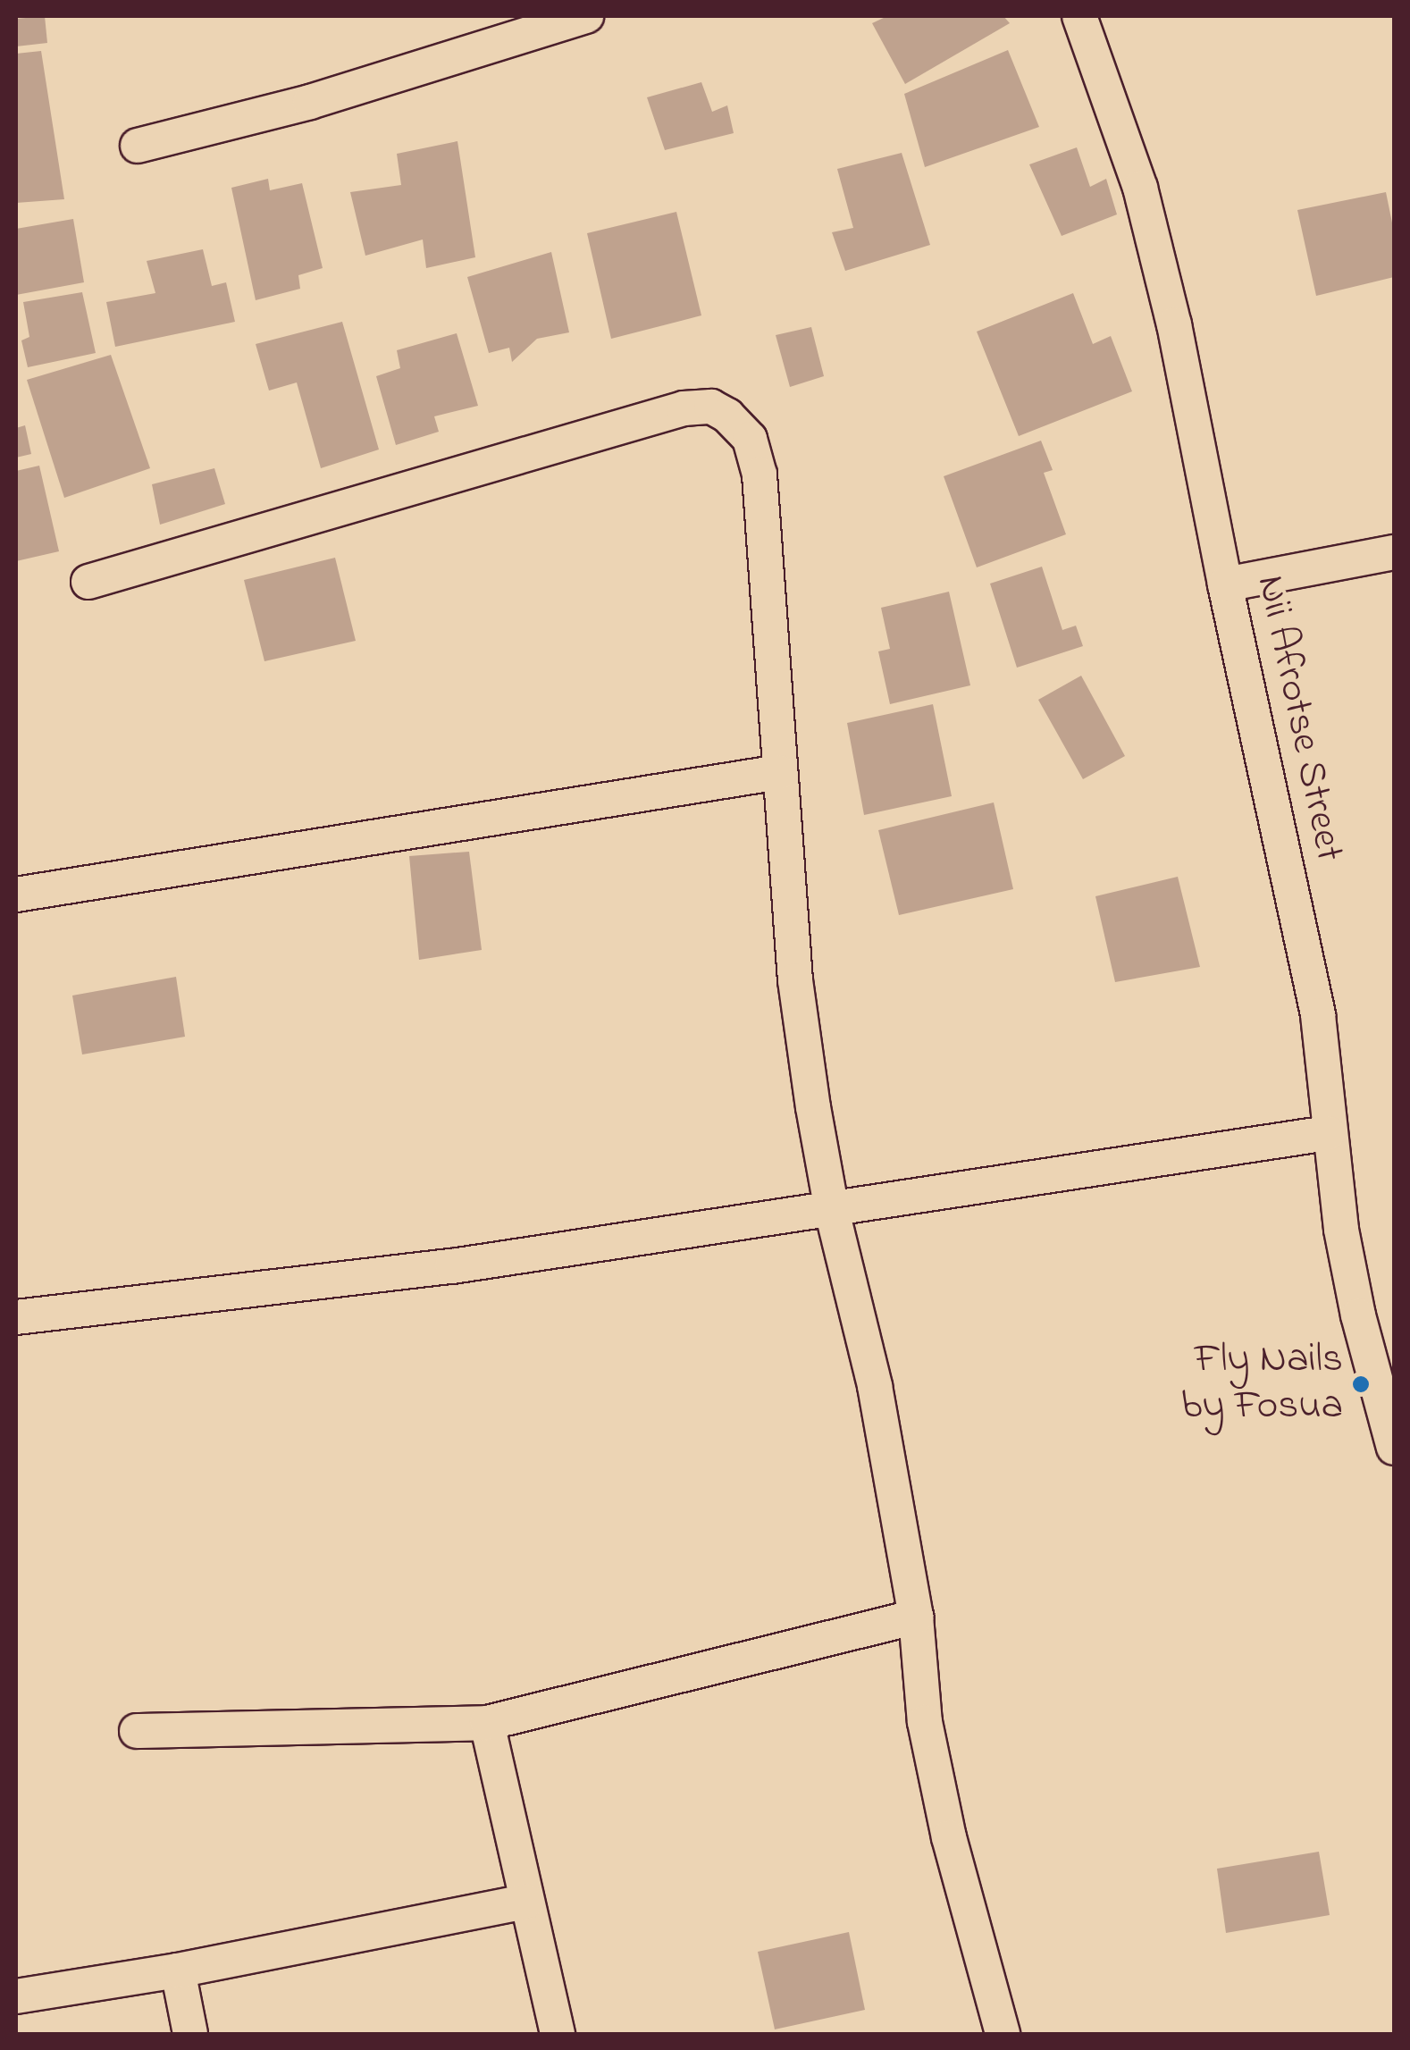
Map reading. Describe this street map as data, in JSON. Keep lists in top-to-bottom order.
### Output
{
  "streets": {
    "street": ["Nii Afrotse Street"]
  },
  "places": ["Fly Nails by Fosua"]
}
